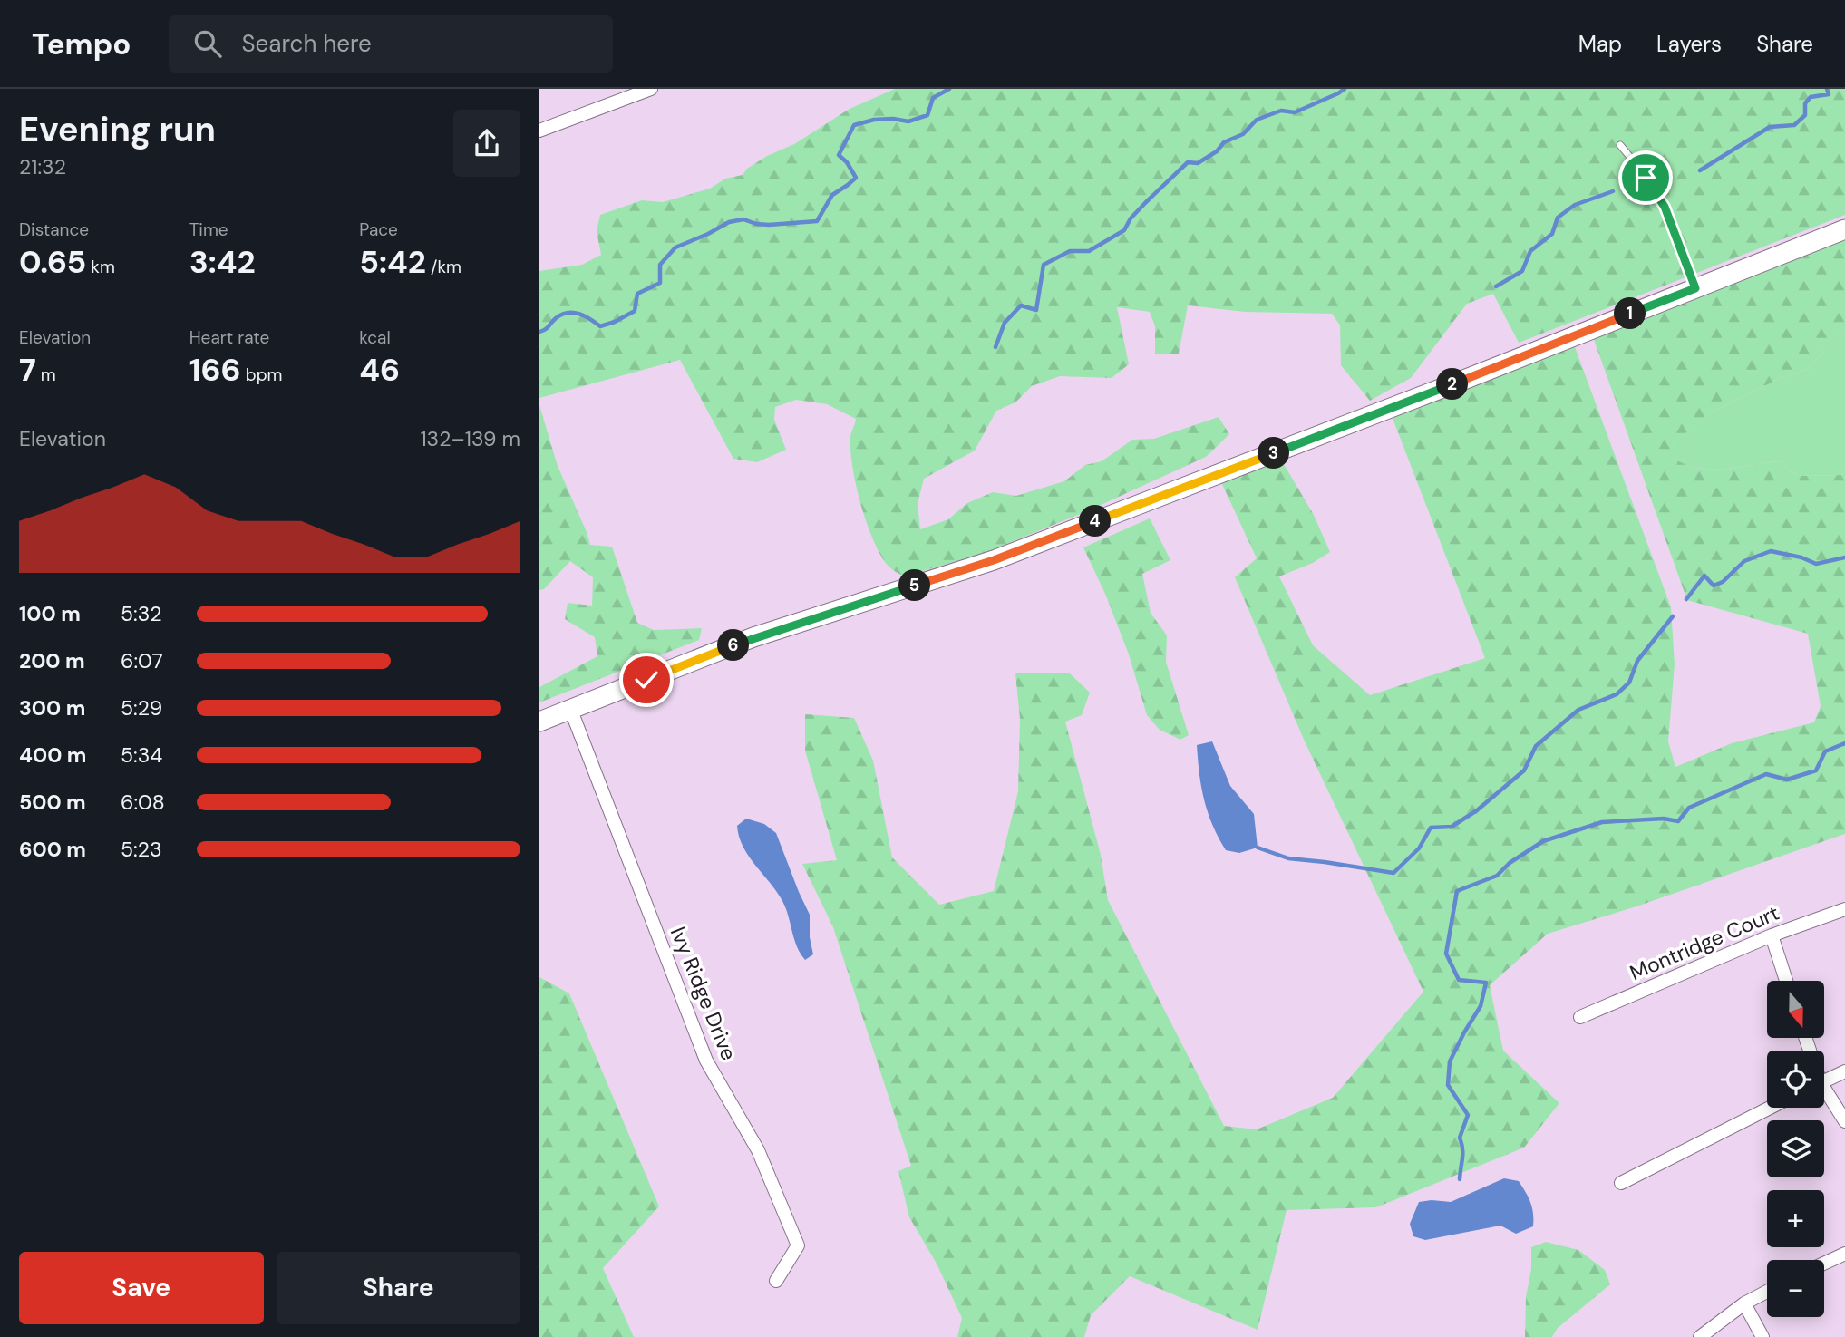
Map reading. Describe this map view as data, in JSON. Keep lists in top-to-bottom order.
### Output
{
  "streets": {
    "street": ["Montridge Court", "Ivy Ridge Drive"]
  },
  "north": "bottom",
  "page": {
    "header": "Tempo",
    "search": "Search here",
    "nav": ["Map", "Layers", "Share"],
    "heading": ["Evening run", "21:32"],
    "stats": [
      ["Distance", "0.65 km"],
      ["Time", "3:42"],
      ["Pace", "5:42 /km"],
      ["Elevation", "7 m"],
      ["Heart rate", "166 bpm"],
      ["kcal", "46"]
    ],
    "pins": [
      "1",
      "2",
      "3",
      "4",
      "5",
      "6"
    ],
    "chart": ["Elevation", "132–139 m"],
    "list": [
      {
        "name": "100 m",
        "note": "5:32"
      },
      {
        "name": "200 m",
        "note": "6:07"
      },
      {
        "name": "300 m",
        "note": "5:29"
      },
      {
        "name": "400 m",
        "note": "5:34"
      },
      {
        "name": "500 m",
        "note": "6:08"
      },
      {
        "name": "600 m",
        "note": "5:23"
      }
    ],
    "map_buttons": ["+", "−"],
    "buttons": ["Save", "Share"]
  }
}
